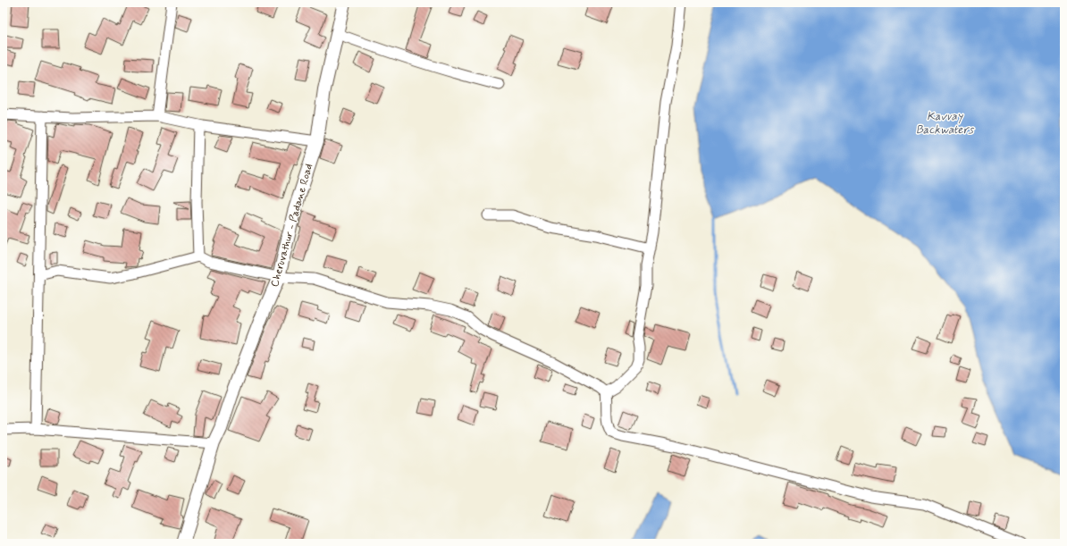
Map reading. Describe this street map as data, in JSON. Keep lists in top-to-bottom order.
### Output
{
  "streets": {
    "main road": ["Cheruvathur - Padane Road"]
  },
  "water": ["Kavvay Backwaters"]
}
